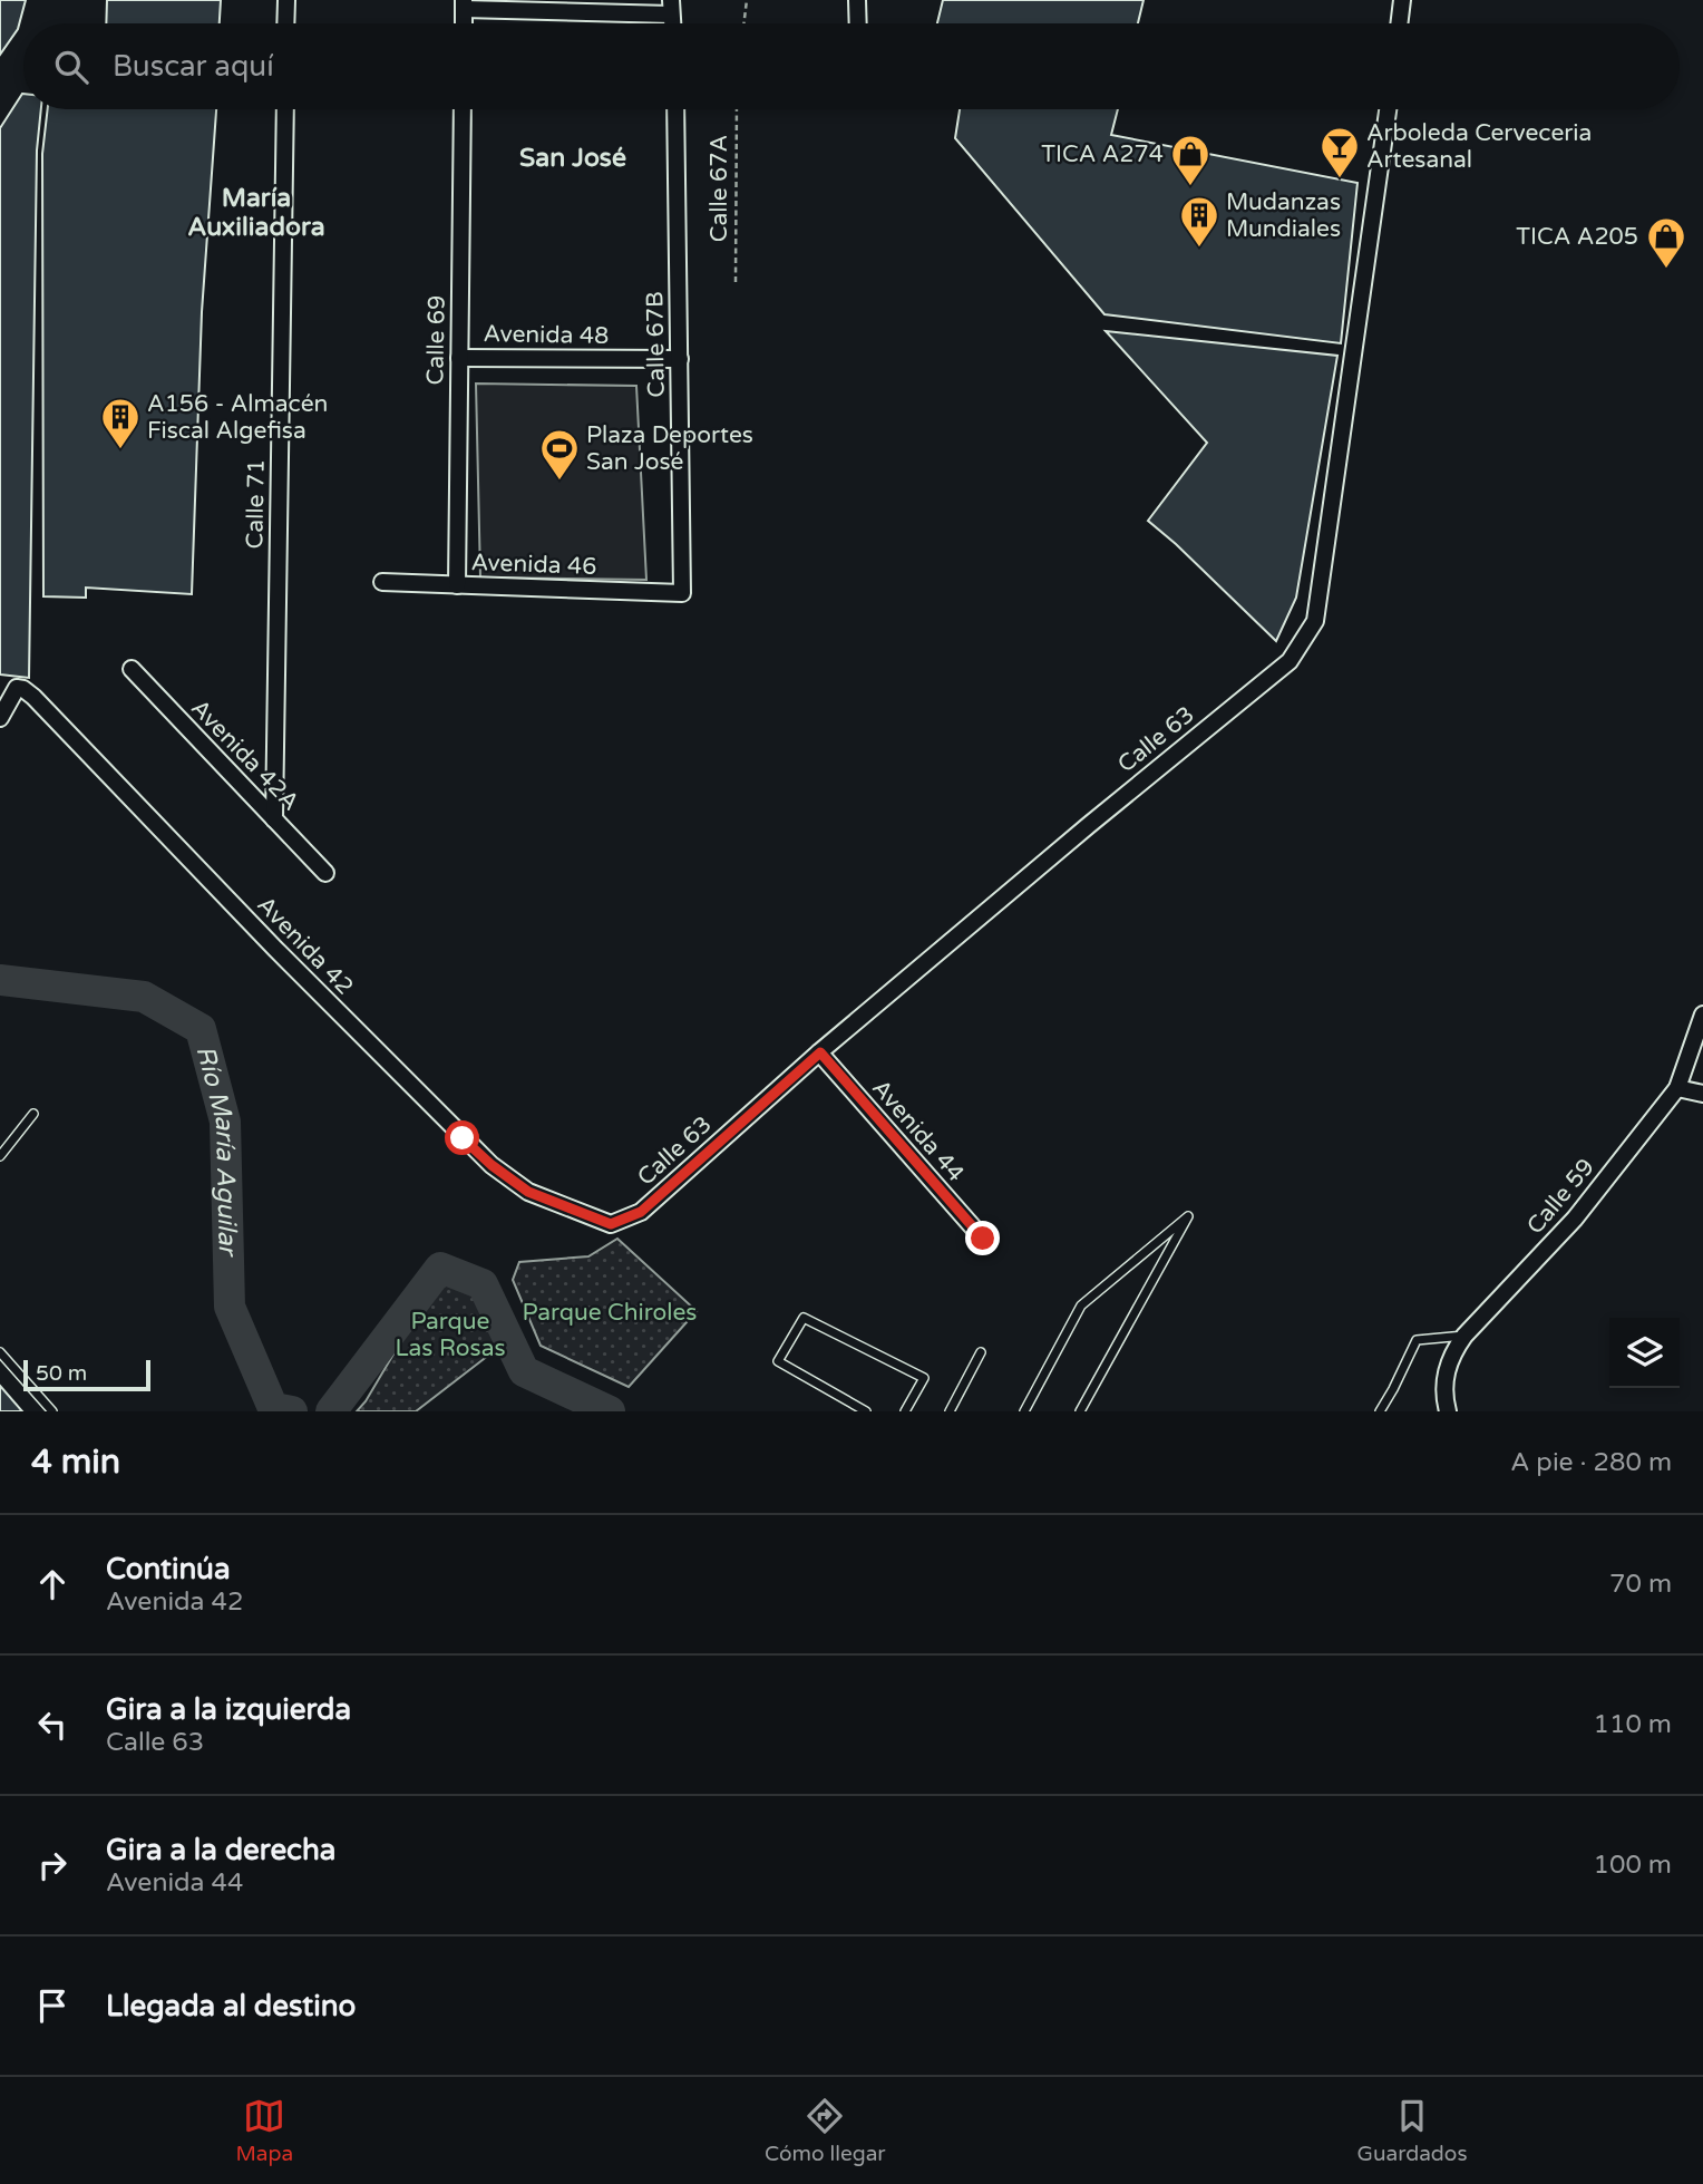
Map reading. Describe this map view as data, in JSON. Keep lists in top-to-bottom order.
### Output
{
  "streets": {
    "street": [
      "Avenida 48",
      "Calle 69",
      "Calle 67B",
      "Calle 71",
      "Avenida 46",
      "Calle 63",
      "Avenida 42A",
      "Avenida 42",
      "Avenida 44",
      "Calle 59"
    ],
    "path": ["Calle 67A"]
  },
  "crossings": [
    ["Avenida 48", "Calle 69"],
    ["Avenida 48", "Calle 67B"],
    ["Calle 69", "Avenida 46"],
    ["Calle 67B", "Avenida 46"],
    ["Calle 71", "Avenida 42A"],
    ["Calle 63", "Avenida 42"],
    ["Calle 63", "Avenida 44"]
  ],
  "districts": ["San José", "María Auxiliadora"],
  "water": ["Río María Aguilar"],
  "parks": ["Parque Chiroles", "Parque Las Rosas"],
  "places": {
    "bar": ["Arboleda Cerveceria Artesanal"],
    "shop": ["TICA A274", "TICA A205"],
    "building": ["Mudanzas Mundiales", "A156 - Almacén Fiscal Algefisa"],
    "sports": ["Plaza Deportes San José"]
  },
  "scale_bar": "50 m",
  "page": {
    "search": "Buscar aquí",
    "scale": "50 m",
    "heading": ["4 min", "A pie · 280 m"],
    "list": [
      ["Continúa", "Avenida 42", "70 m"],
      ["Gira a la izquierda", "Calle 63", "110 m"],
      ["Gira a la derecha", "Avenida 44", "100 m"],
      "Llegada al destino"
    ],
    "nav": ["Mapa", "Cómo llegar", "Guardados"]
  }
}
